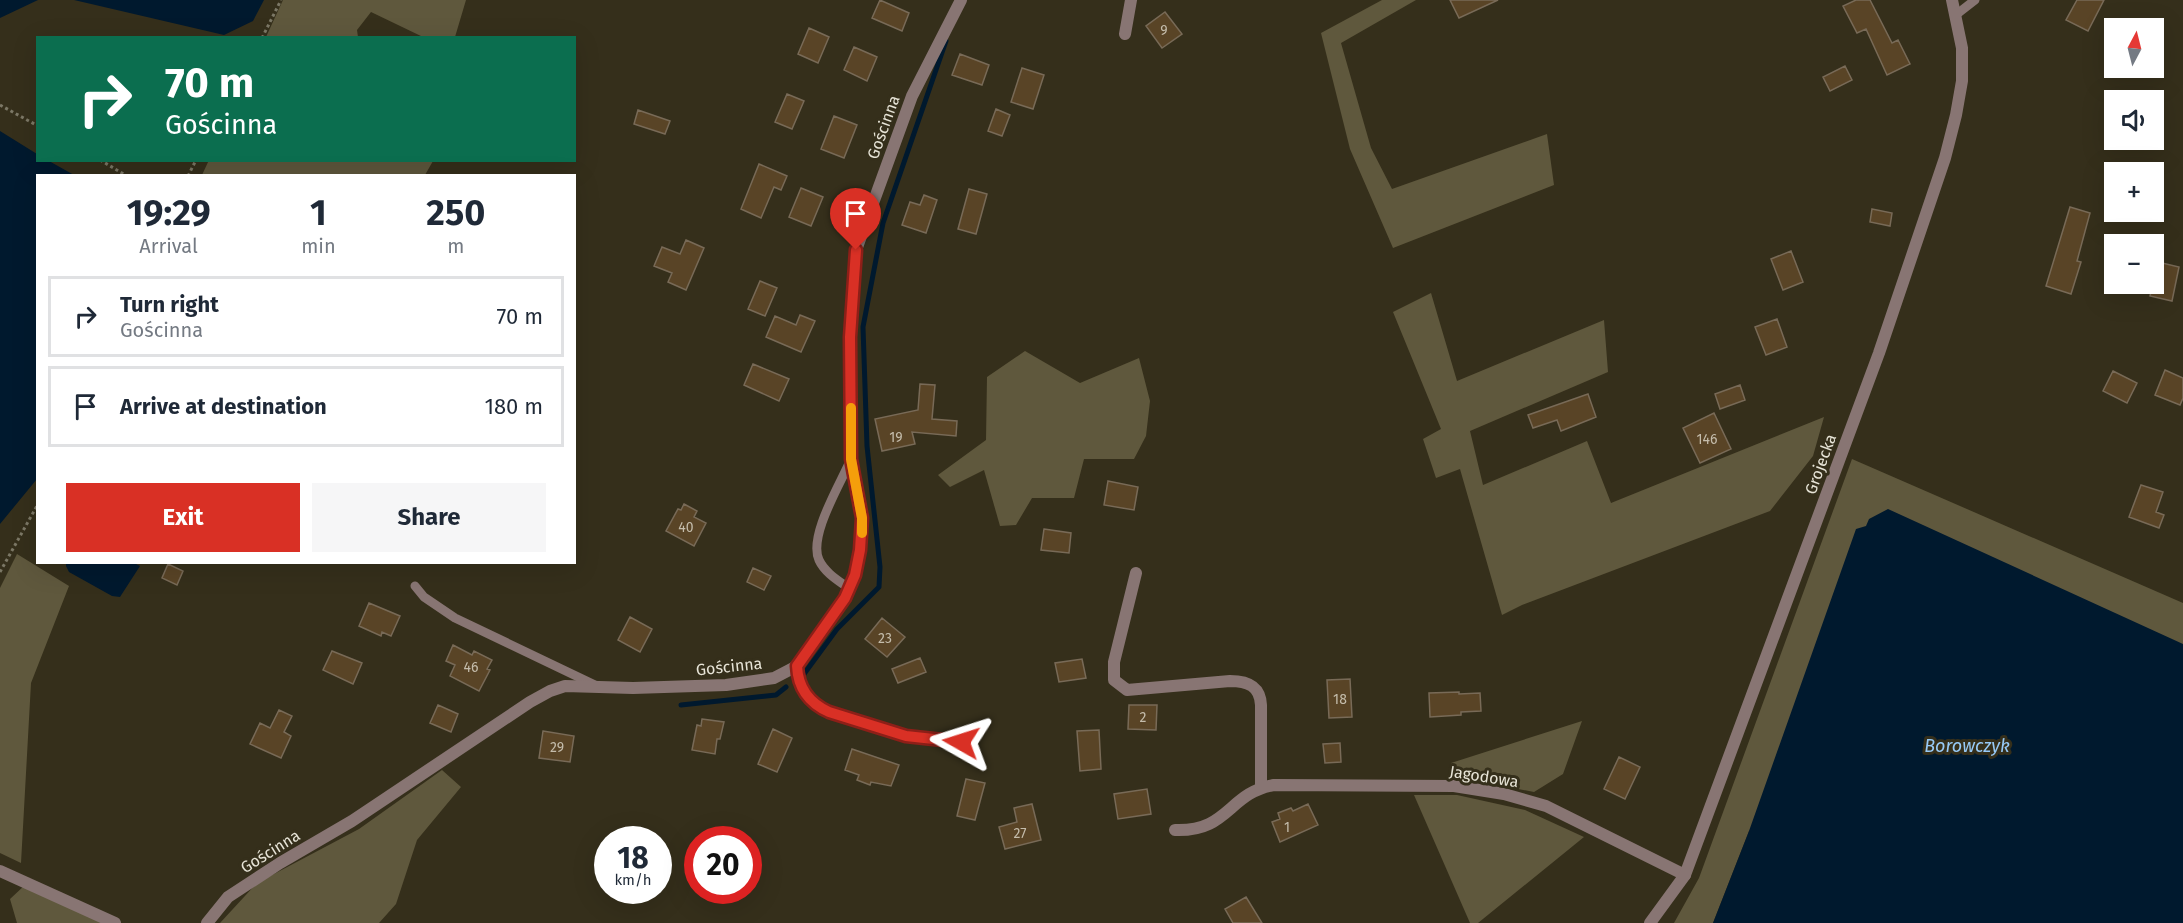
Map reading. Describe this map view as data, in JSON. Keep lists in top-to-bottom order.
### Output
{
  "streets": {
    "street": ["Gościnna", "Grojecka", "Jagodowa"]
  },
  "crossings": [
    ["Grojecka", "Jagodowa"]
  ],
  "water": ["Borowczyk"],
  "house_numbers": [
    "9",
    "19",
    "146",
    "40",
    "23",
    "46",
    "18",
    "2",
    "29",
    "1",
    "27"
  ],
  "north": "top",
  "page": {
    "map_buttons": ["+", "−"],
    "turn": ["70 m", "Gościnna"],
    "eta": [
      "19:29",
      "Arrival",
      "1",
      "min",
      "250",
      "m"
    ],
    "list": [
      {
        "name": "Turn right",
        "note": "Gościnna",
        "value": "70 m"
      },
      {
        "name": "Arrive at destination",
        "value": "180 m"
      }
    ],
    "buttons": ["Exit", "Share"],
    "speed": "18 km/h",
    "limit": "20"
  }
}
